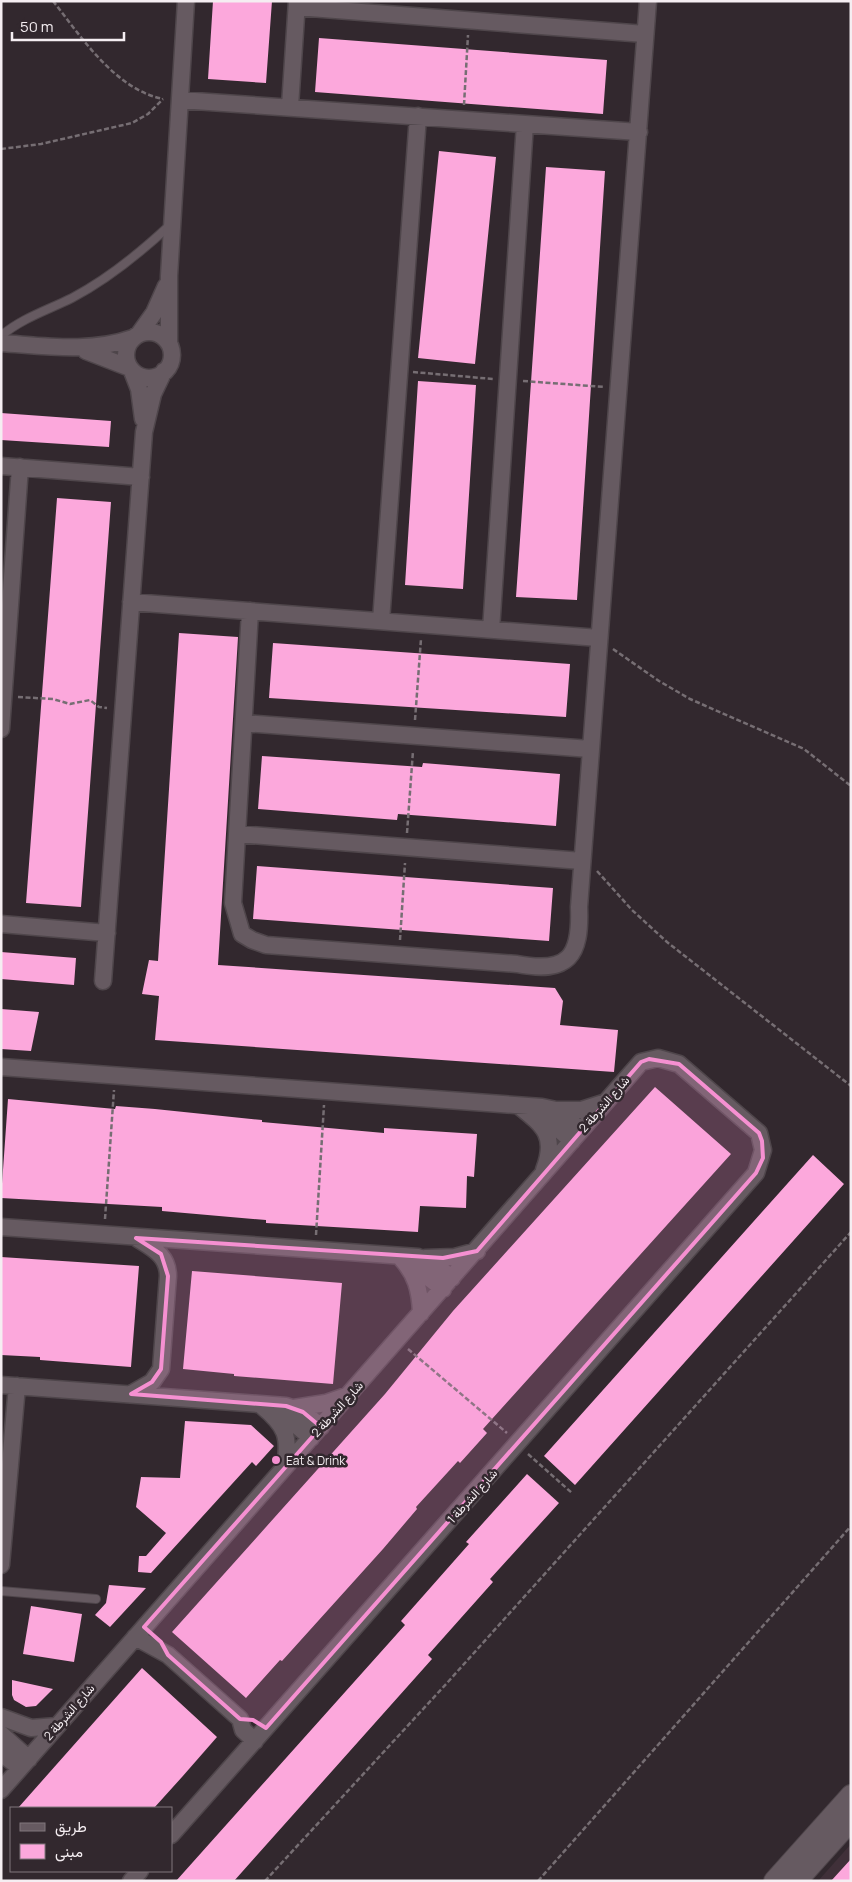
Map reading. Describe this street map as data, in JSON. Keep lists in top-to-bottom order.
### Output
{
  "streets": {
    "street": ["شارع الشرطة 2", "شارع الشرطة 1"]
  },
  "crossings": [
    ["شارع الشرطة 2", "شارع الشرطة 1"]
  ],
  "places": ["Eat & Drink"],
  "legend": ["طريق", "مبنى"],
  "scale_bar": "50 m"
}
